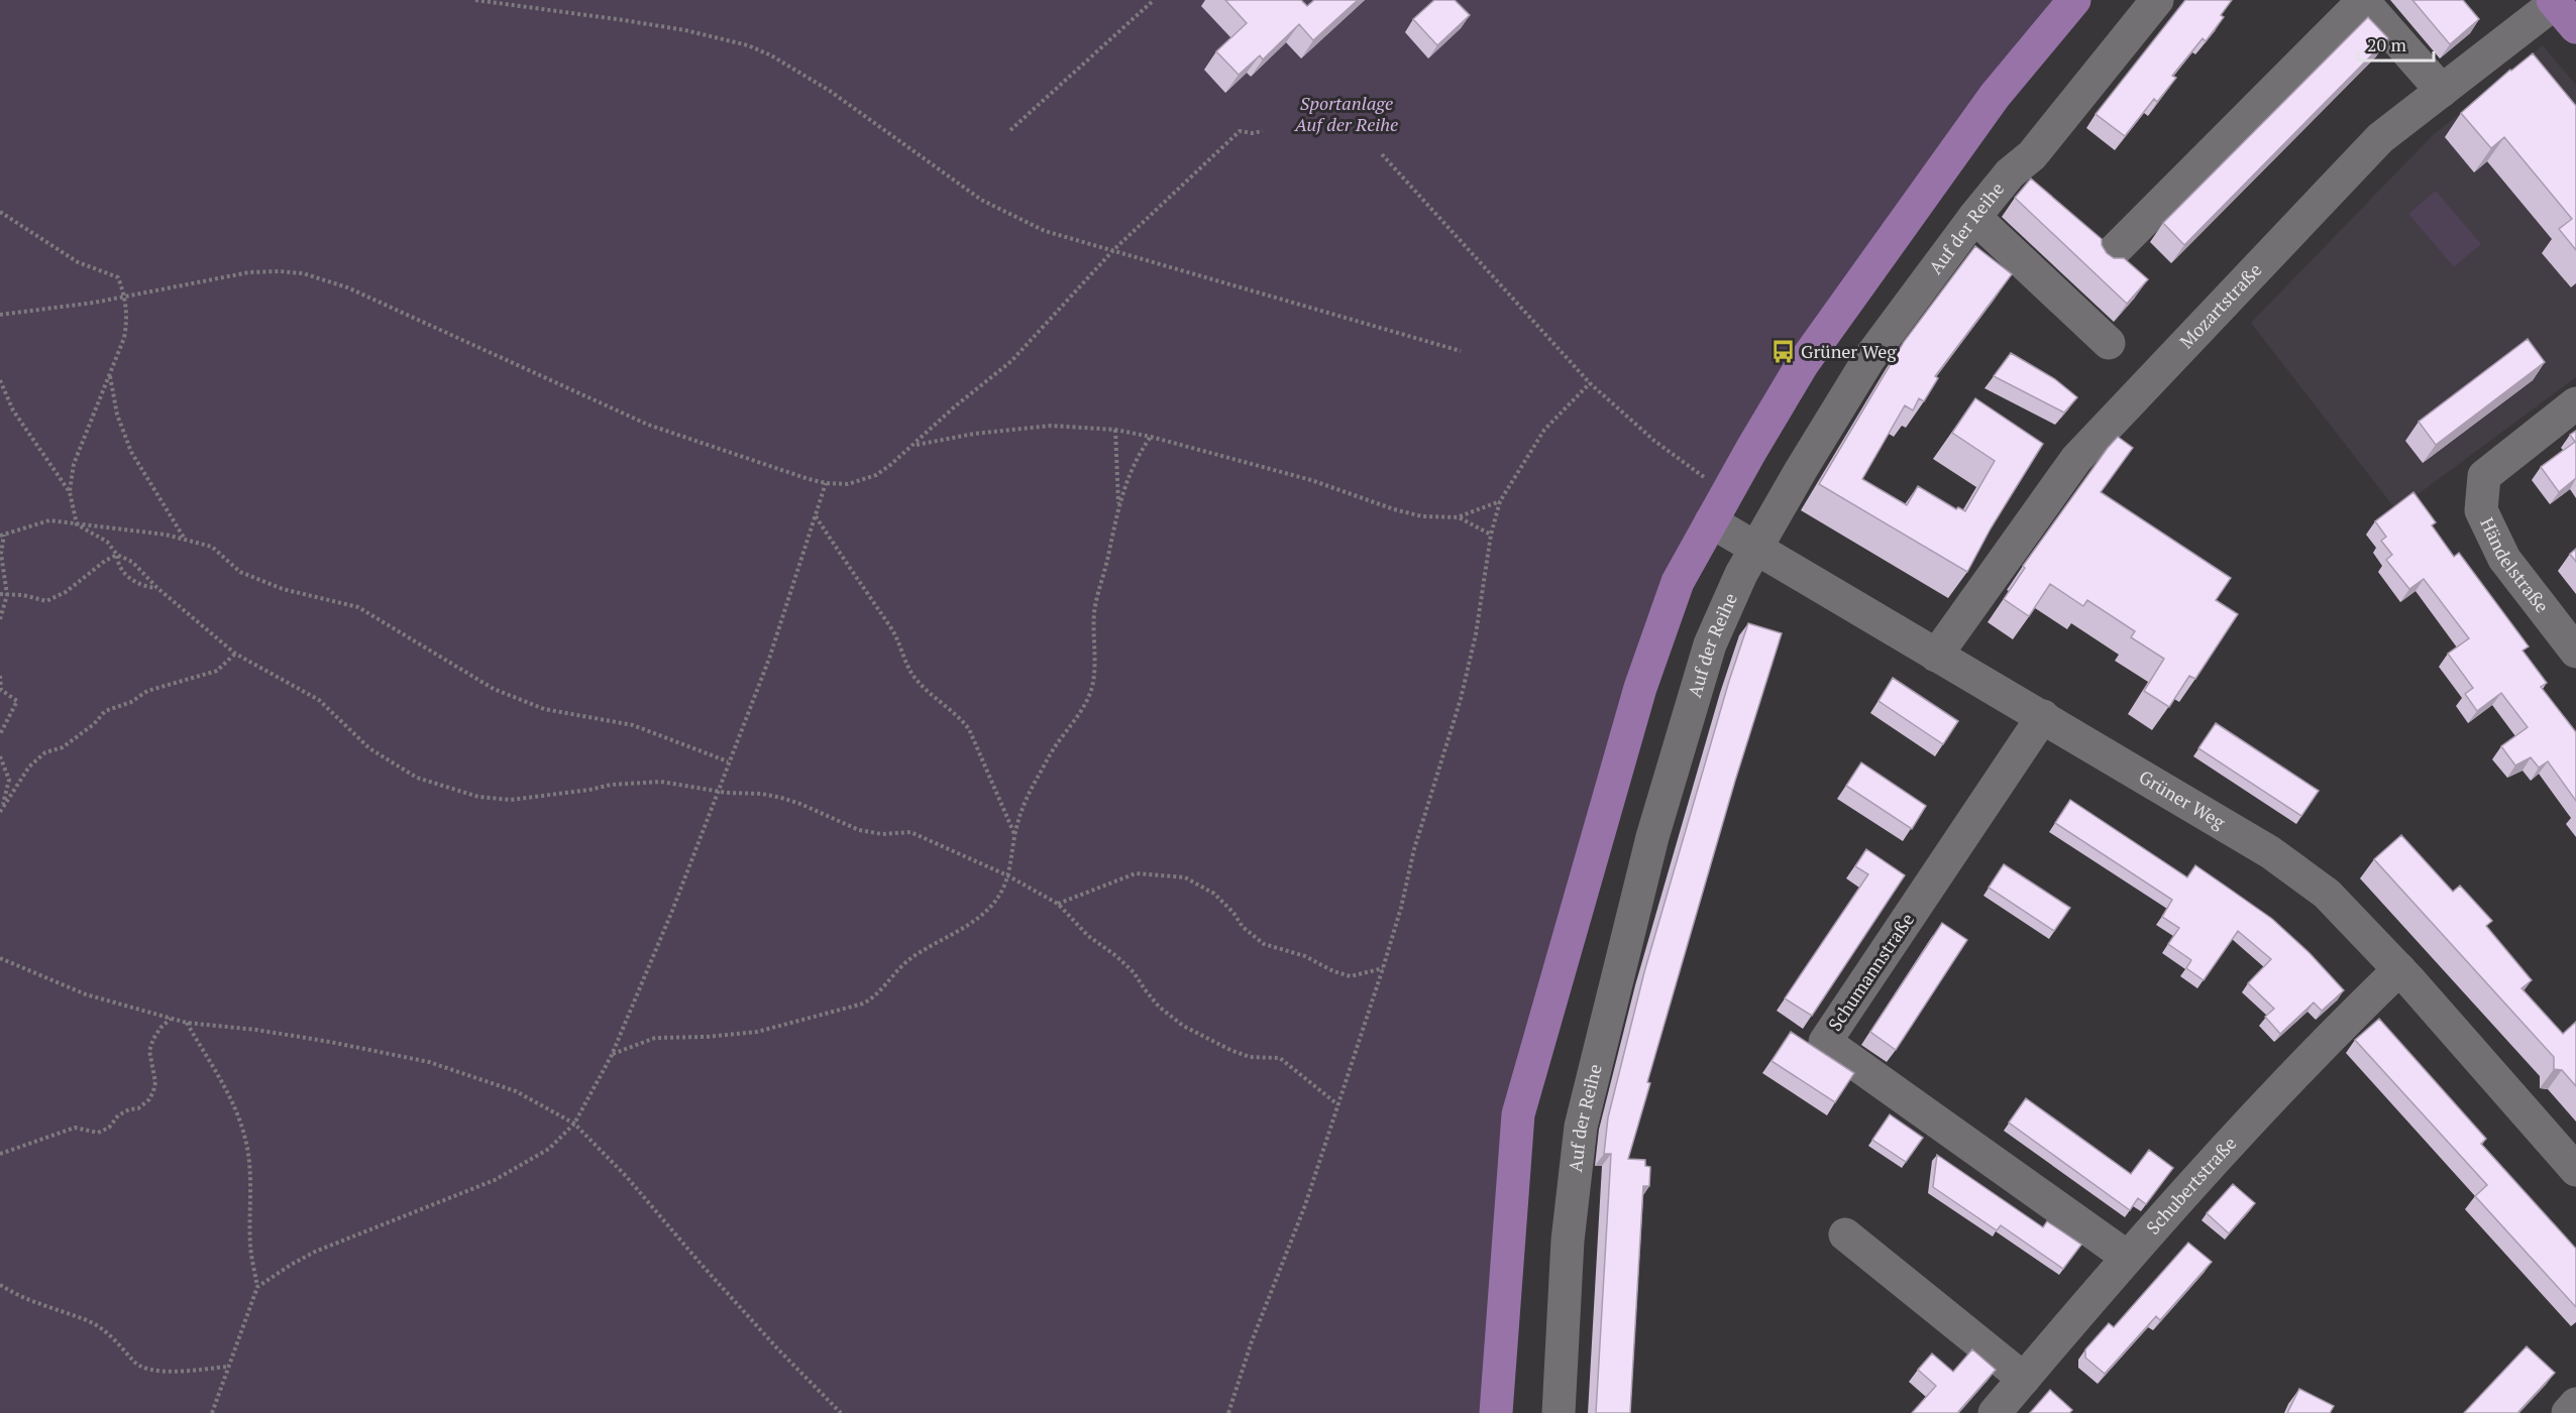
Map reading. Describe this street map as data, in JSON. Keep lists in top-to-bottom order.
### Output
{
  "streets": {
    "street": [
      "Auf der Reihe",
      "Mozartstraße",
      "Händelstraße",
      "Grüner Weg",
      "Schumannstraße",
      "Schubertstraße"
    ]
  },
  "crossings": [
    ["Auf der Reihe", "Grüner Weg"],
    ["Mozartstraße", "Grüner Weg"],
    ["Grüner Weg", "Schumannstraße"],
    ["Grüner Weg", "Schubertstraße"],
    ["Schumannstraße", "Schubertstraße"]
  ],
  "parks": ["Sportanlage Auf der Reihe"],
  "places": {
    "bus stop": ["Grüner Weg"]
  },
  "scale_bar": "20 m"
}
